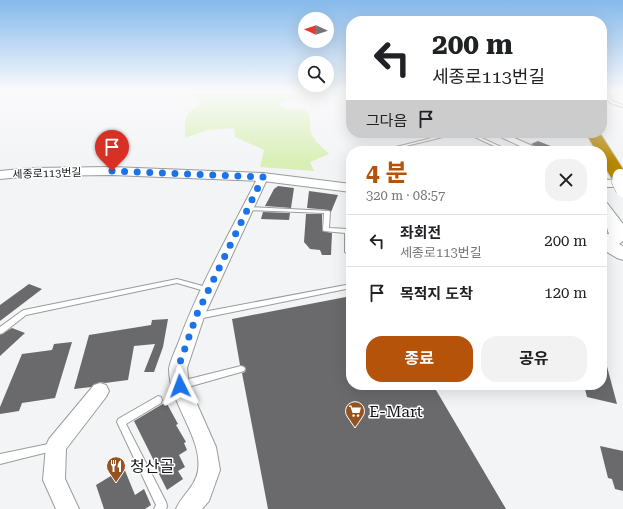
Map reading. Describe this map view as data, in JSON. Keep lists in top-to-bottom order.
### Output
{
  "streets": {
    "street": ["세종로113번길"]
  },
  "places": {
    "supermarket": ["E-Mart"],
    "restaurant": ["청산골"]
  },
  "north": "left",
  "page": {
    "turn": ["200 m", "세종로113번길"],
    "then": "그다음",
    "heading": ["4 분", "320 m · 08:57"],
    "list": [
      {
        "name": "좌회전",
        "note": "세종로113번길",
        "value": "200 m"
      },
      {
        "name": "목적지 도착",
        "value": "120 m"
      }
    ],
    "buttons": ["종료", "공유"]
  }
}
